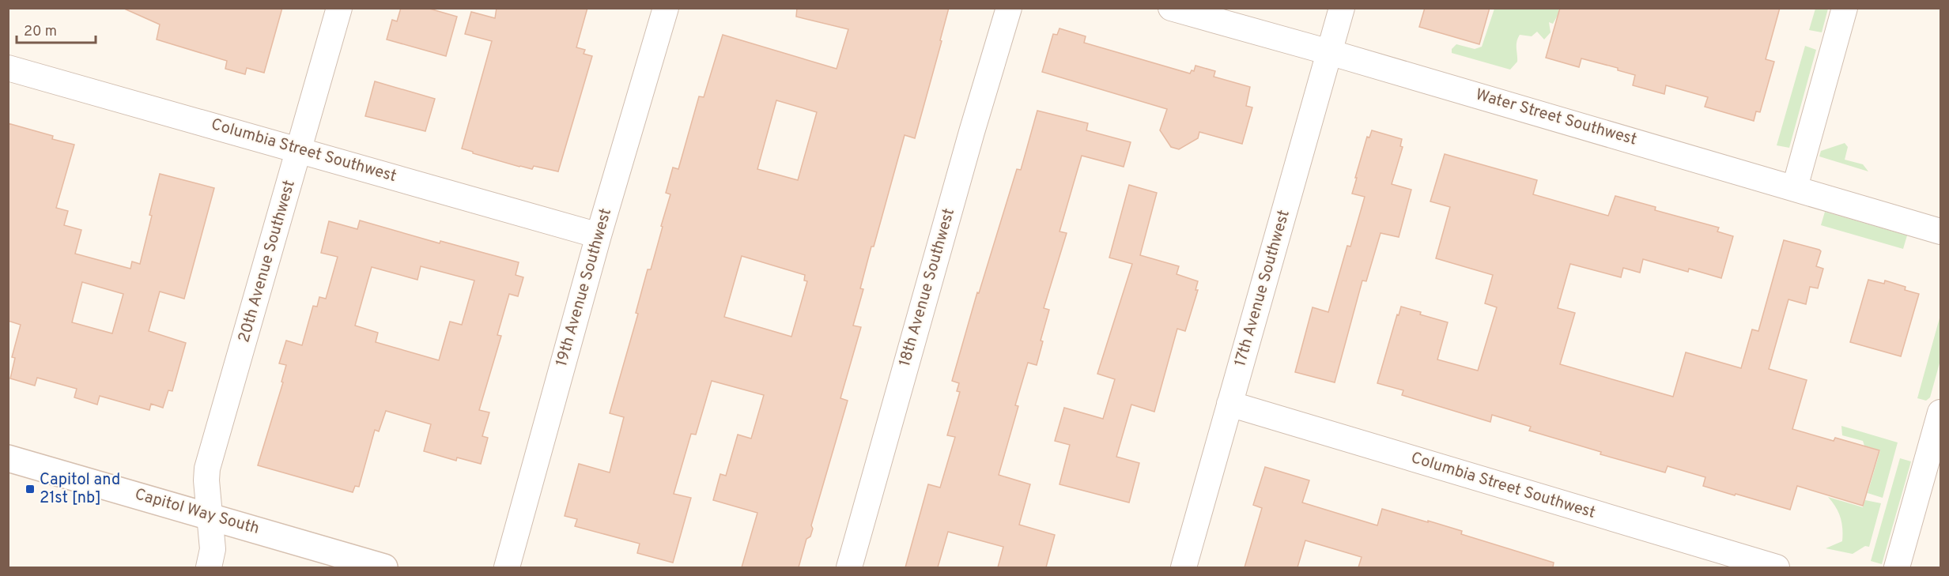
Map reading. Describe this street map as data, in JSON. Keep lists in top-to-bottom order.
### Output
{
  "streets": {
    "main road": ["Capitol Way South"],
    "street": [
      "Water Street Southwest",
      "Columbia Street Southwest",
      "20th Avenue Southwest",
      "19th Avenue Southwest",
      "18th Avenue Southwest",
      "17th Avenue Southwest"
    ]
  },
  "crossings": [
    ["Water Street Southwest", "17th Avenue Southwest"],
    ["Columbia Street Southwest", "20th Avenue Southwest"],
    ["Columbia Street Southwest", "19th Avenue Southwest"],
    ["Columbia Street Southwest", "17th Avenue Southwest"],
    ["20th Avenue Southwest", "Capitol Way South"]
  ],
  "places": {
    "transit": ["Capitol and 21st [nb]"]
  },
  "scale_bar": "20 m"
}
